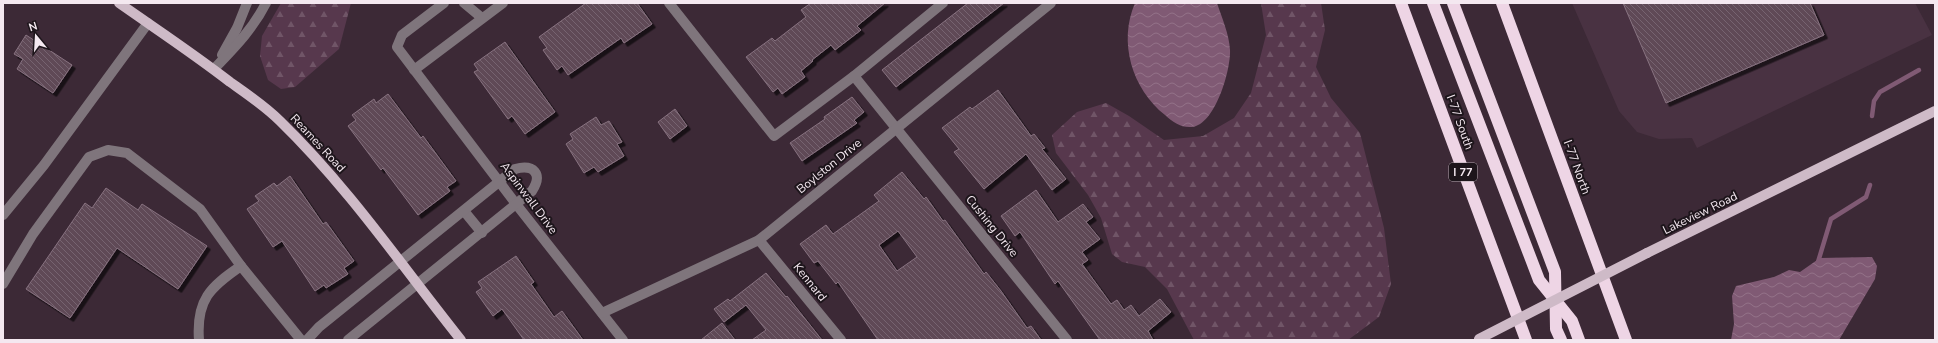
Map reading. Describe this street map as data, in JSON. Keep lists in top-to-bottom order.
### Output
{
  "streets": {
    "highway": ["I-77 South", "I-77 North", "I 77"],
    "main road": ["Reames Road", "Lakeview Road"],
    "street": [
      "Boylston Drive",
      "Aspinwall Drive",
      "Cushing Drive",
      "Kennard"
    ]
  },
  "crossings": [
    ["Boylston Drive", "Aspinwall Drive"],
    ["Boylston Drive", "Cushing Drive"],
    ["Boylston Drive", "Kennard"]
  ],
  "north": "top"
}
